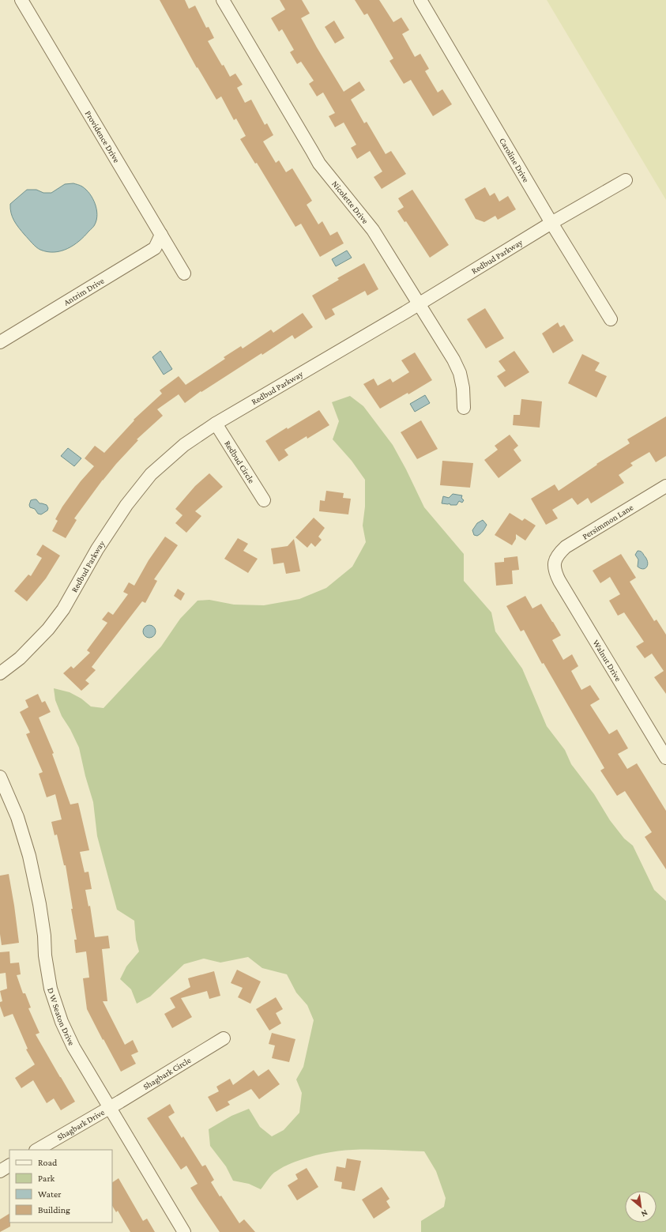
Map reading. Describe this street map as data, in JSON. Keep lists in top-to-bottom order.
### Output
{
  "streets": {
    "street": [
      "Providence Drive",
      "Caroline Drive",
      "Nicolette Drive",
      "Redbud Parkway",
      "Antrim Drive",
      "Redbud Circle",
      "Persimmon Lane",
      "Walnut Drive",
      "D W Seaton Drive",
      "Shagbark Circle",
      "Shagbark Drive"
    ]
  },
  "crossings": [
    ["Providence Drive", "Antrim Drive"],
    ["Caroline Drive", "Redbud Parkway"],
    ["Nicolette Drive", "Redbud Parkway"],
    ["Redbud Parkway", "Redbud Circle"],
    ["Persimmon Lane", "Walnut Drive"],
    ["D W Seaton Drive", "Shagbark Circle"],
    ["D W Seaton Drive", "Shagbark Drive"],
    ["Shagbark Circle", "Shagbark Drive"]
  ],
  "legend": [
    "Road",
    "Park",
    "Water",
    "Building"
  ],
  "north": "bottom right"
}
